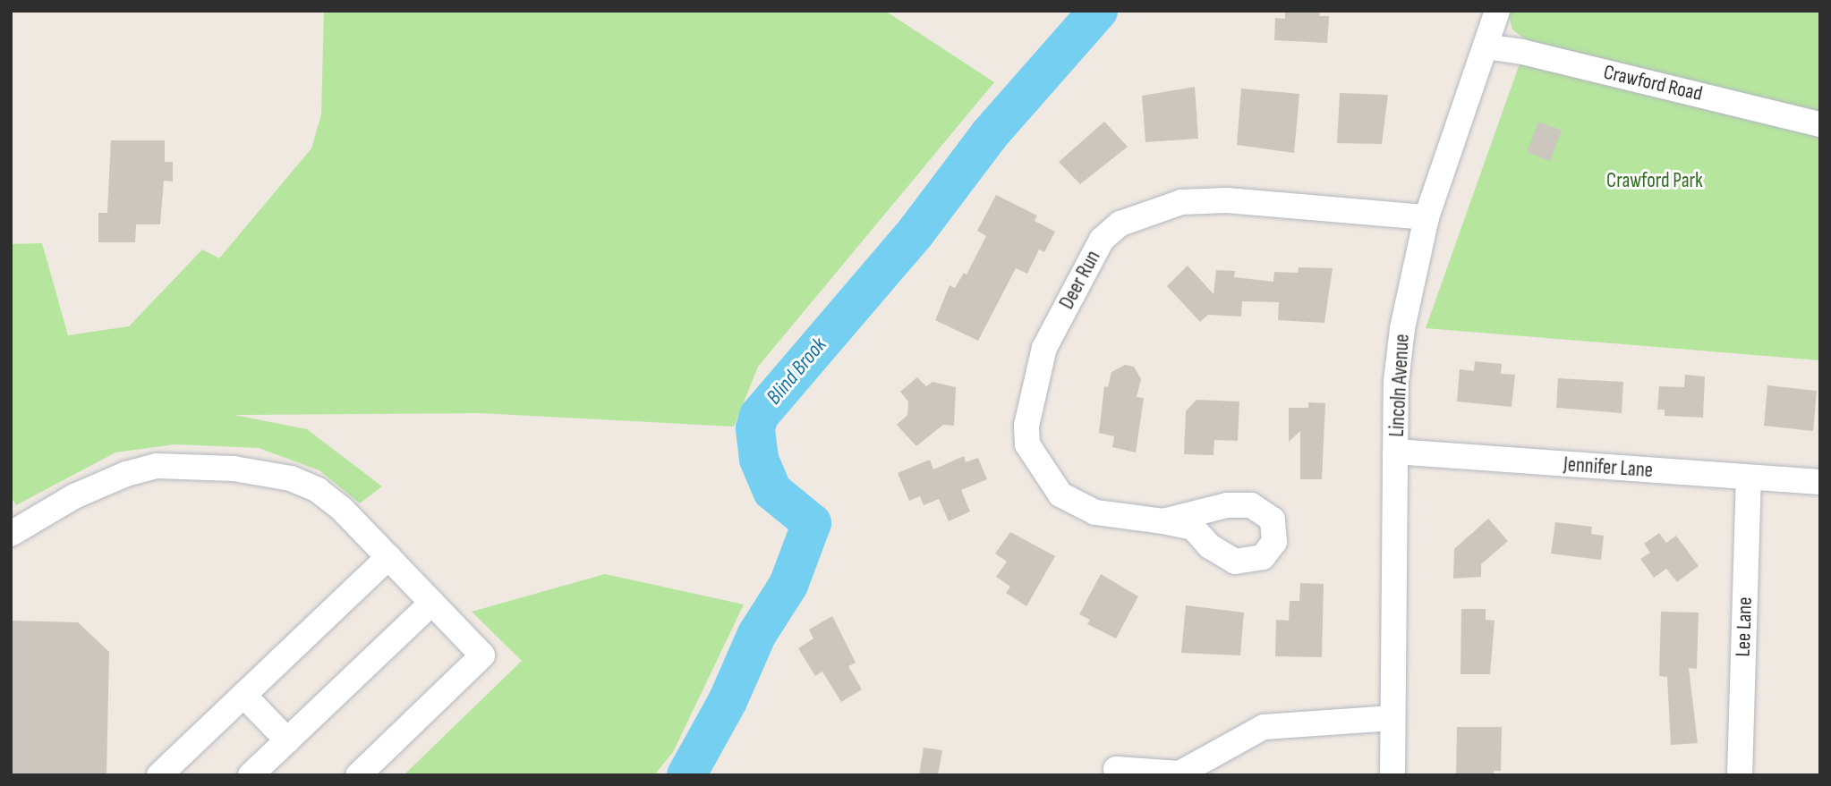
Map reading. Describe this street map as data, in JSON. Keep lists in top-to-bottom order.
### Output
{
  "streets": {
    "street": [
      "Crawford Road",
      "Deer Run",
      "Lincoln Avenue",
      "Jennifer Lane",
      "Lee Lane"
    ]
  },
  "crossings": [
    ["Crawford Road", "Lincoln Avenue"],
    ["Deer Run", "Lincoln Avenue"],
    ["Lincoln Avenue", "Jennifer Lane"],
    ["Jennifer Lane", "Lee Lane"]
  ],
  "water": ["Blind Brook"],
  "parks": ["Crawford Park"]
}
